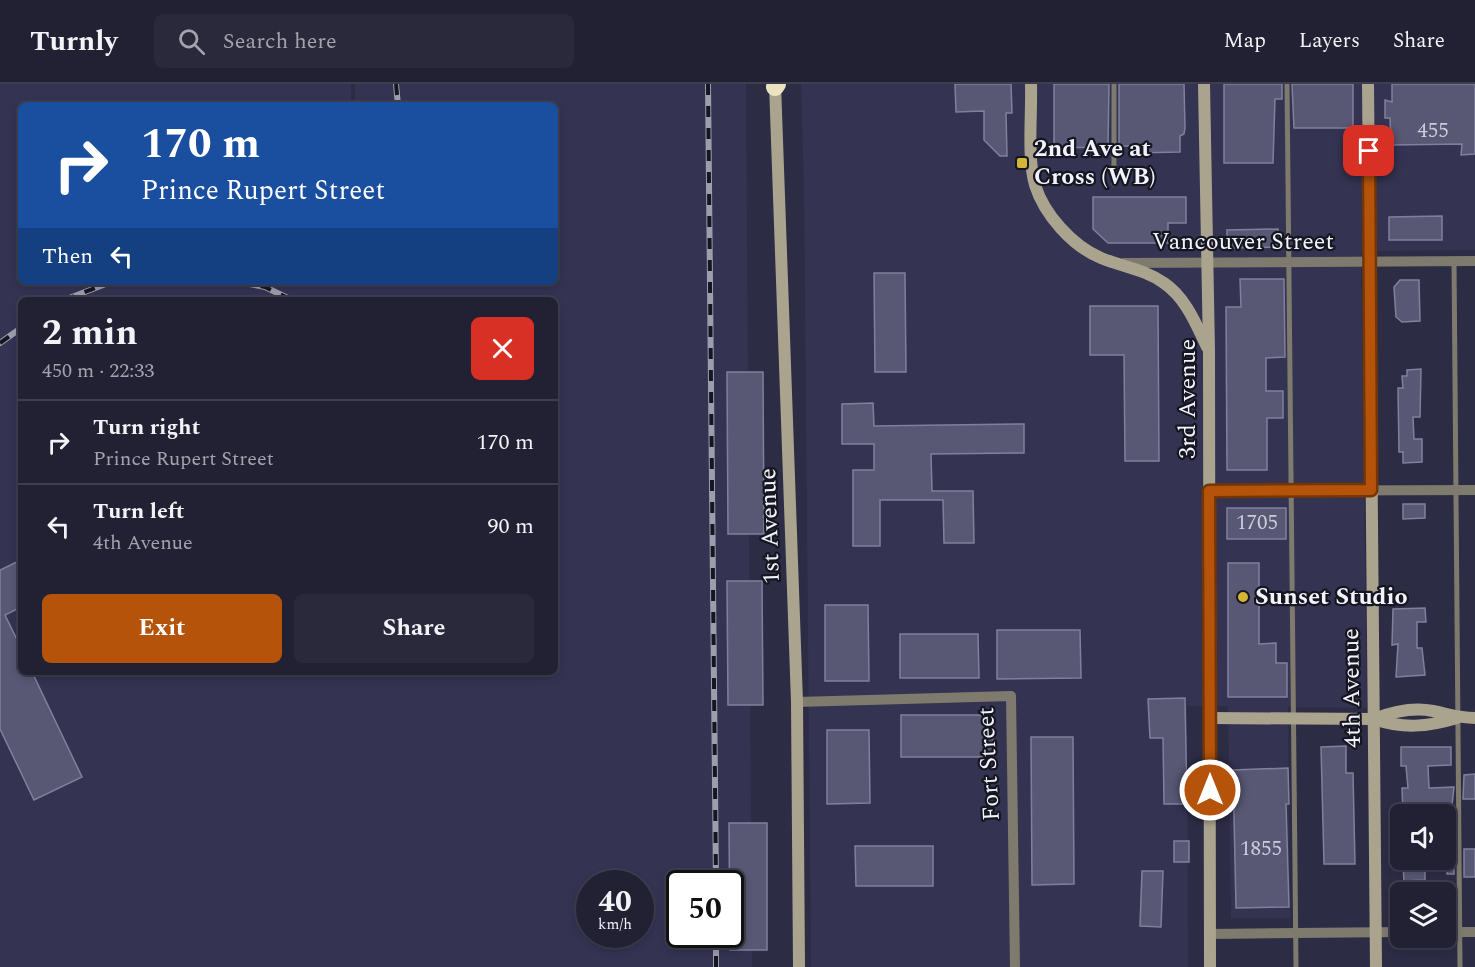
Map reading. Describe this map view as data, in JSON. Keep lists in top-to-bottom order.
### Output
{
  "streets": {
    "main road": ["3rd Avenue", "1st Avenue", "4th Avenue"],
    "street": ["Vancouver Street", "Fort Street"]
  },
  "crossings": [
    ["Vancouver Street", "3rd Avenue"],
    ["Vancouver Street", "4th Avenue"],
    ["1st Avenue", "Fort Street"]
  ],
  "places": {
    "transit": ["2nd Ave at Cross (WB)"],
    "other": ["Sunset Studio"]
  },
  "house_numbers": ["455", "1705", "1855"],
  "page": {
    "header": "Turnly",
    "search": "Search here",
    "nav": ["Map", "Layers", "Share"],
    "turn": ["170 m", "Prince Rupert Street"],
    "then": "Then",
    "heading": ["2 min", "450 m · 22:33"],
    "list": [
      {
        "name": "Turn right",
        "note": "Prince Rupert Street",
        "value": "170 m"
      },
      {
        "name": "Turn left",
        "note": "4th Avenue",
        "value": "90 m"
      }
    ],
    "buttons": ["Exit", "Share"],
    "speed": "40 km/h",
    "limit": "50"
  }
}
